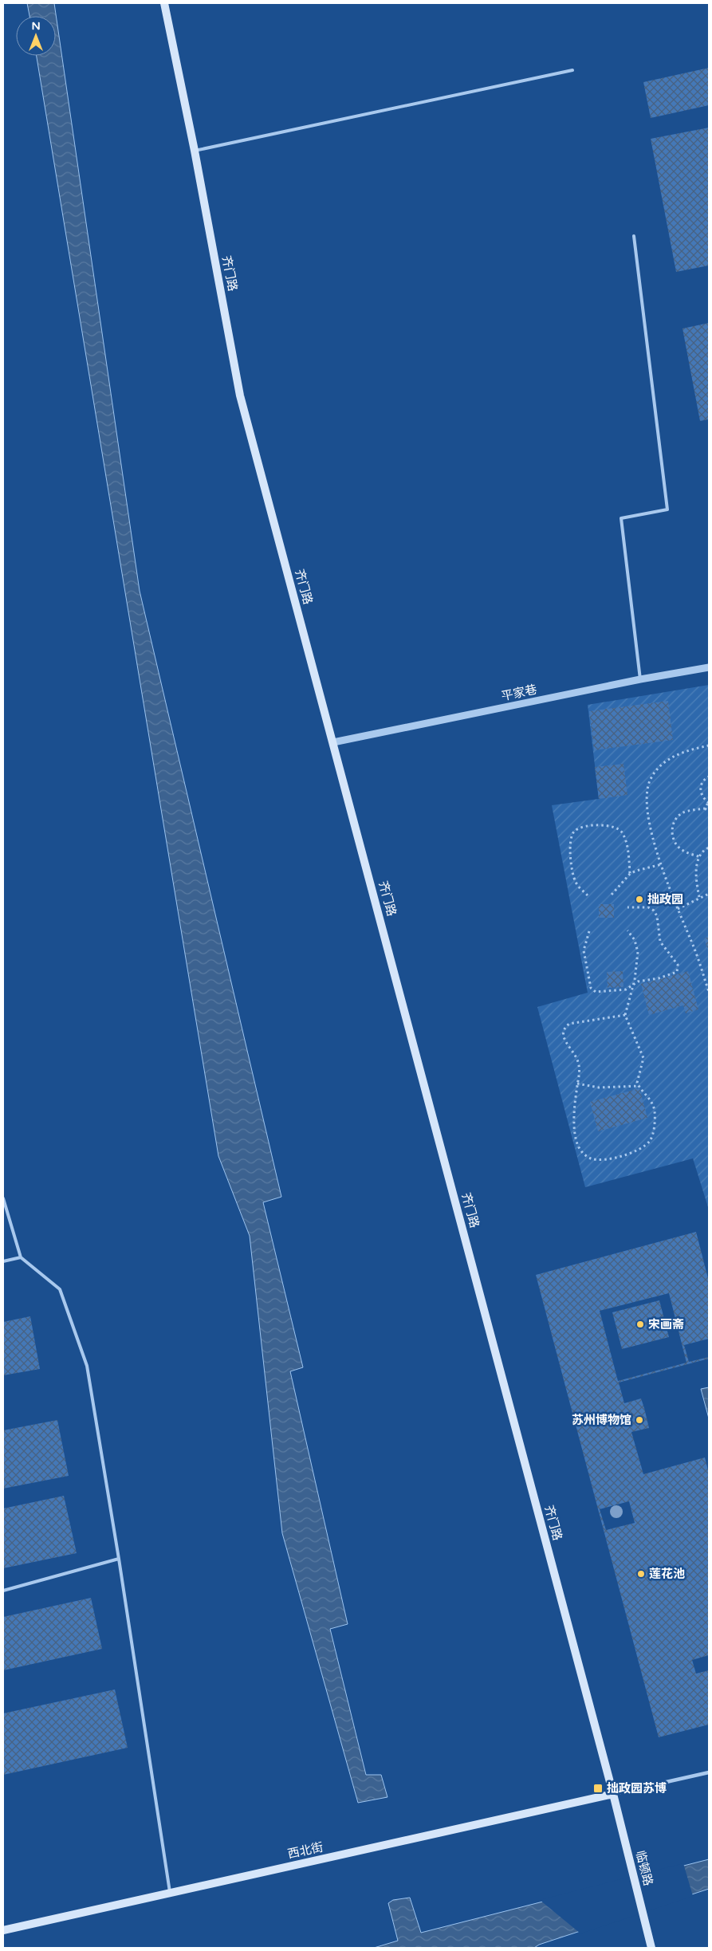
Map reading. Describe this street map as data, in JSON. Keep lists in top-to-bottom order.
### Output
{
  "streets": {
    "main road": ["齐门路", "西北街", "临顿路"],
    "street": ["平家巷"]
  },
  "crossings": [
    ["齐门路", "平家巷"],
    ["齐门路", "西北街"],
    ["齐门路", "临顿路"],
    ["西北街", "临顿路"]
  ],
  "places": {
    "other": [
      "拙政园",
      "宋画斋",
      "苏州博物馆",
      "莲花池"
    ],
    "transit": ["拙政园苏博"]
  },
  "north": "top"
}
